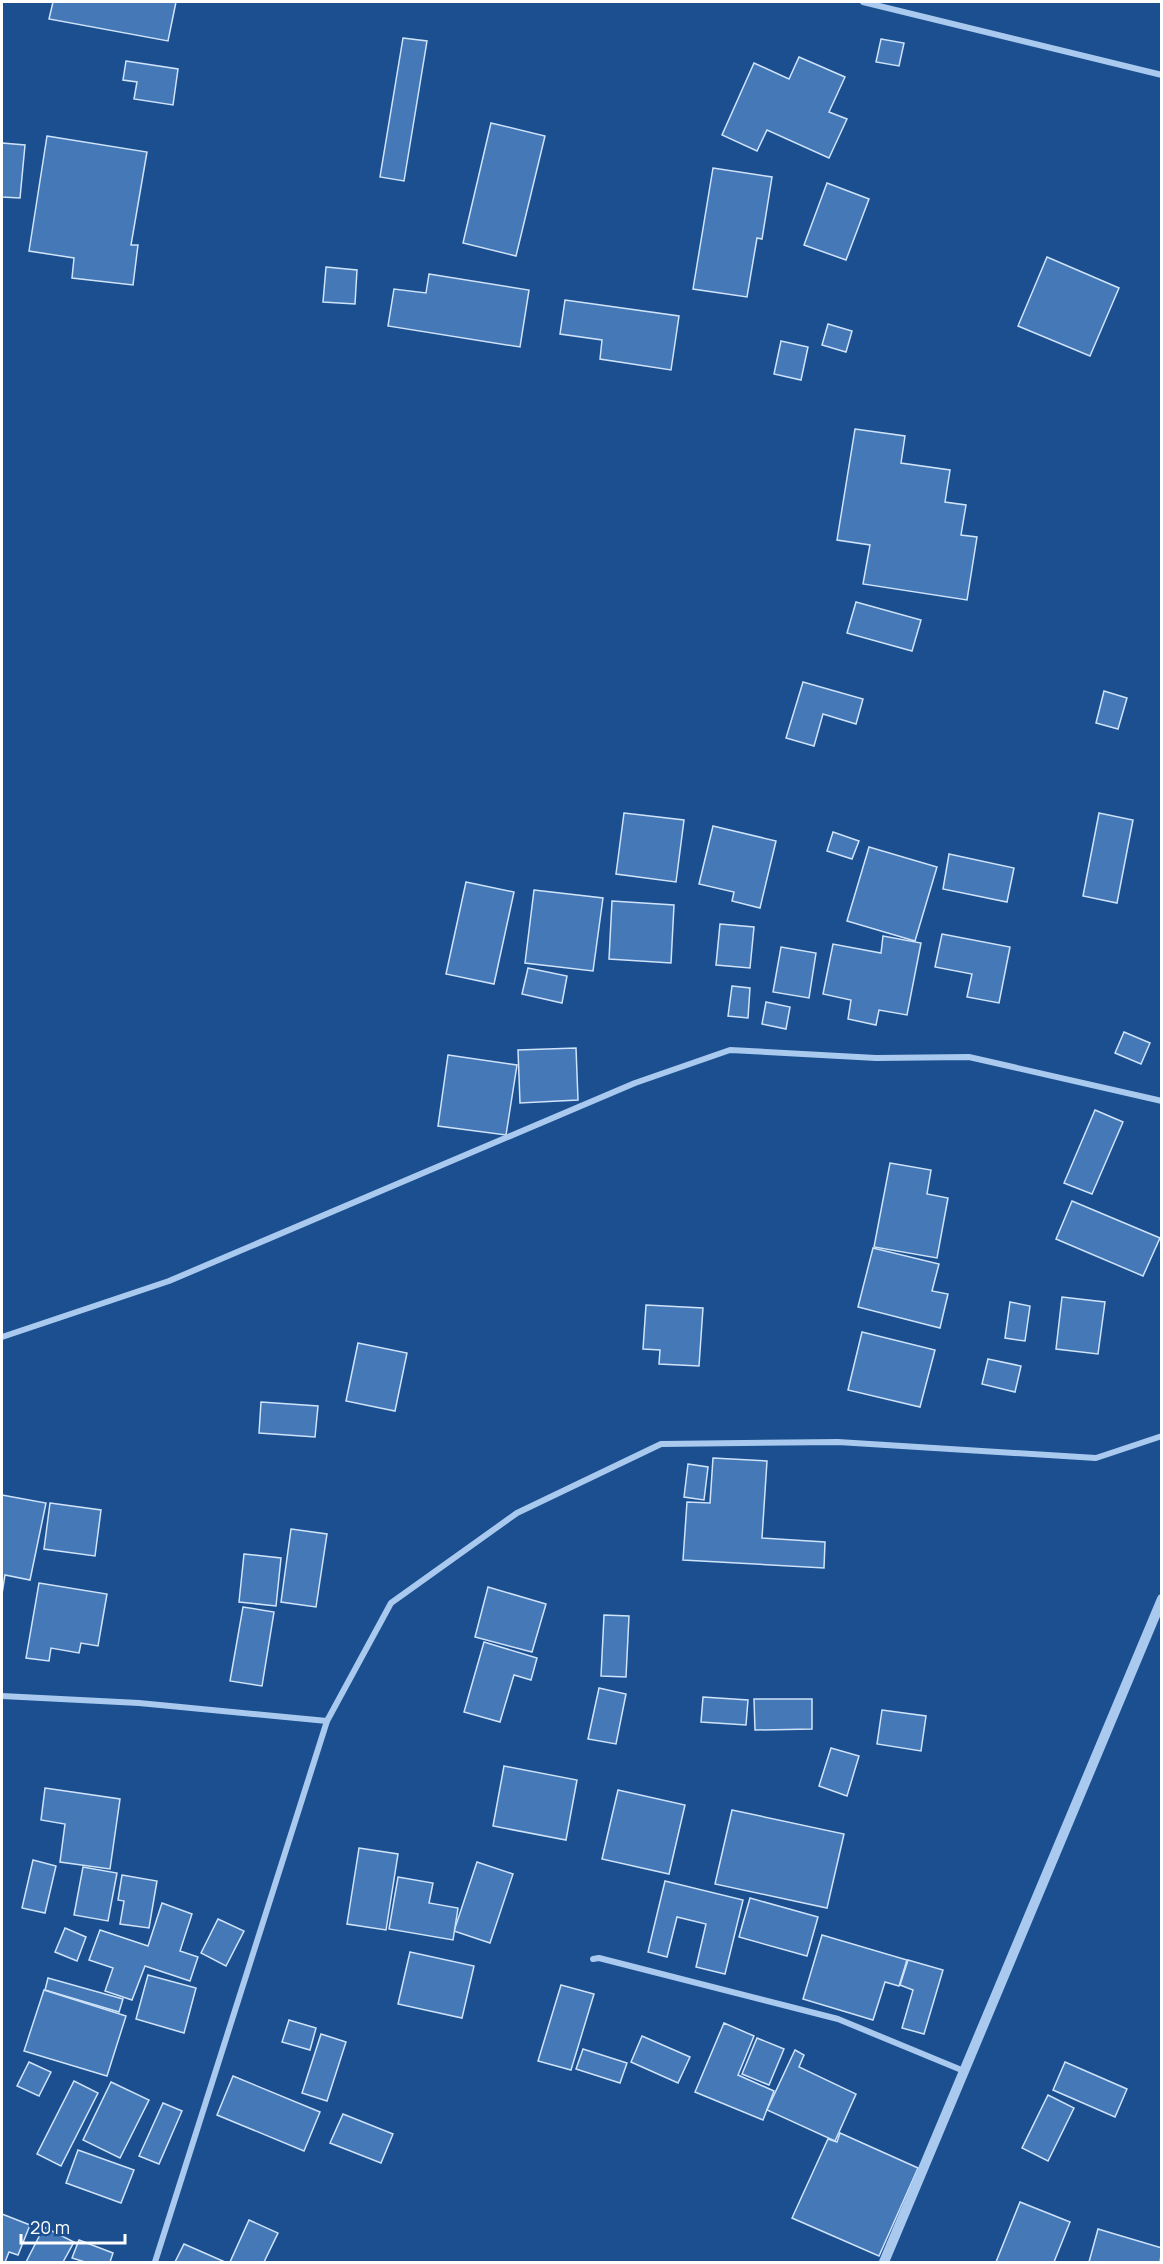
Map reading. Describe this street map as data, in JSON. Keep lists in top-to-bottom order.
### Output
{
  "scale_bar": "20 m"
}
